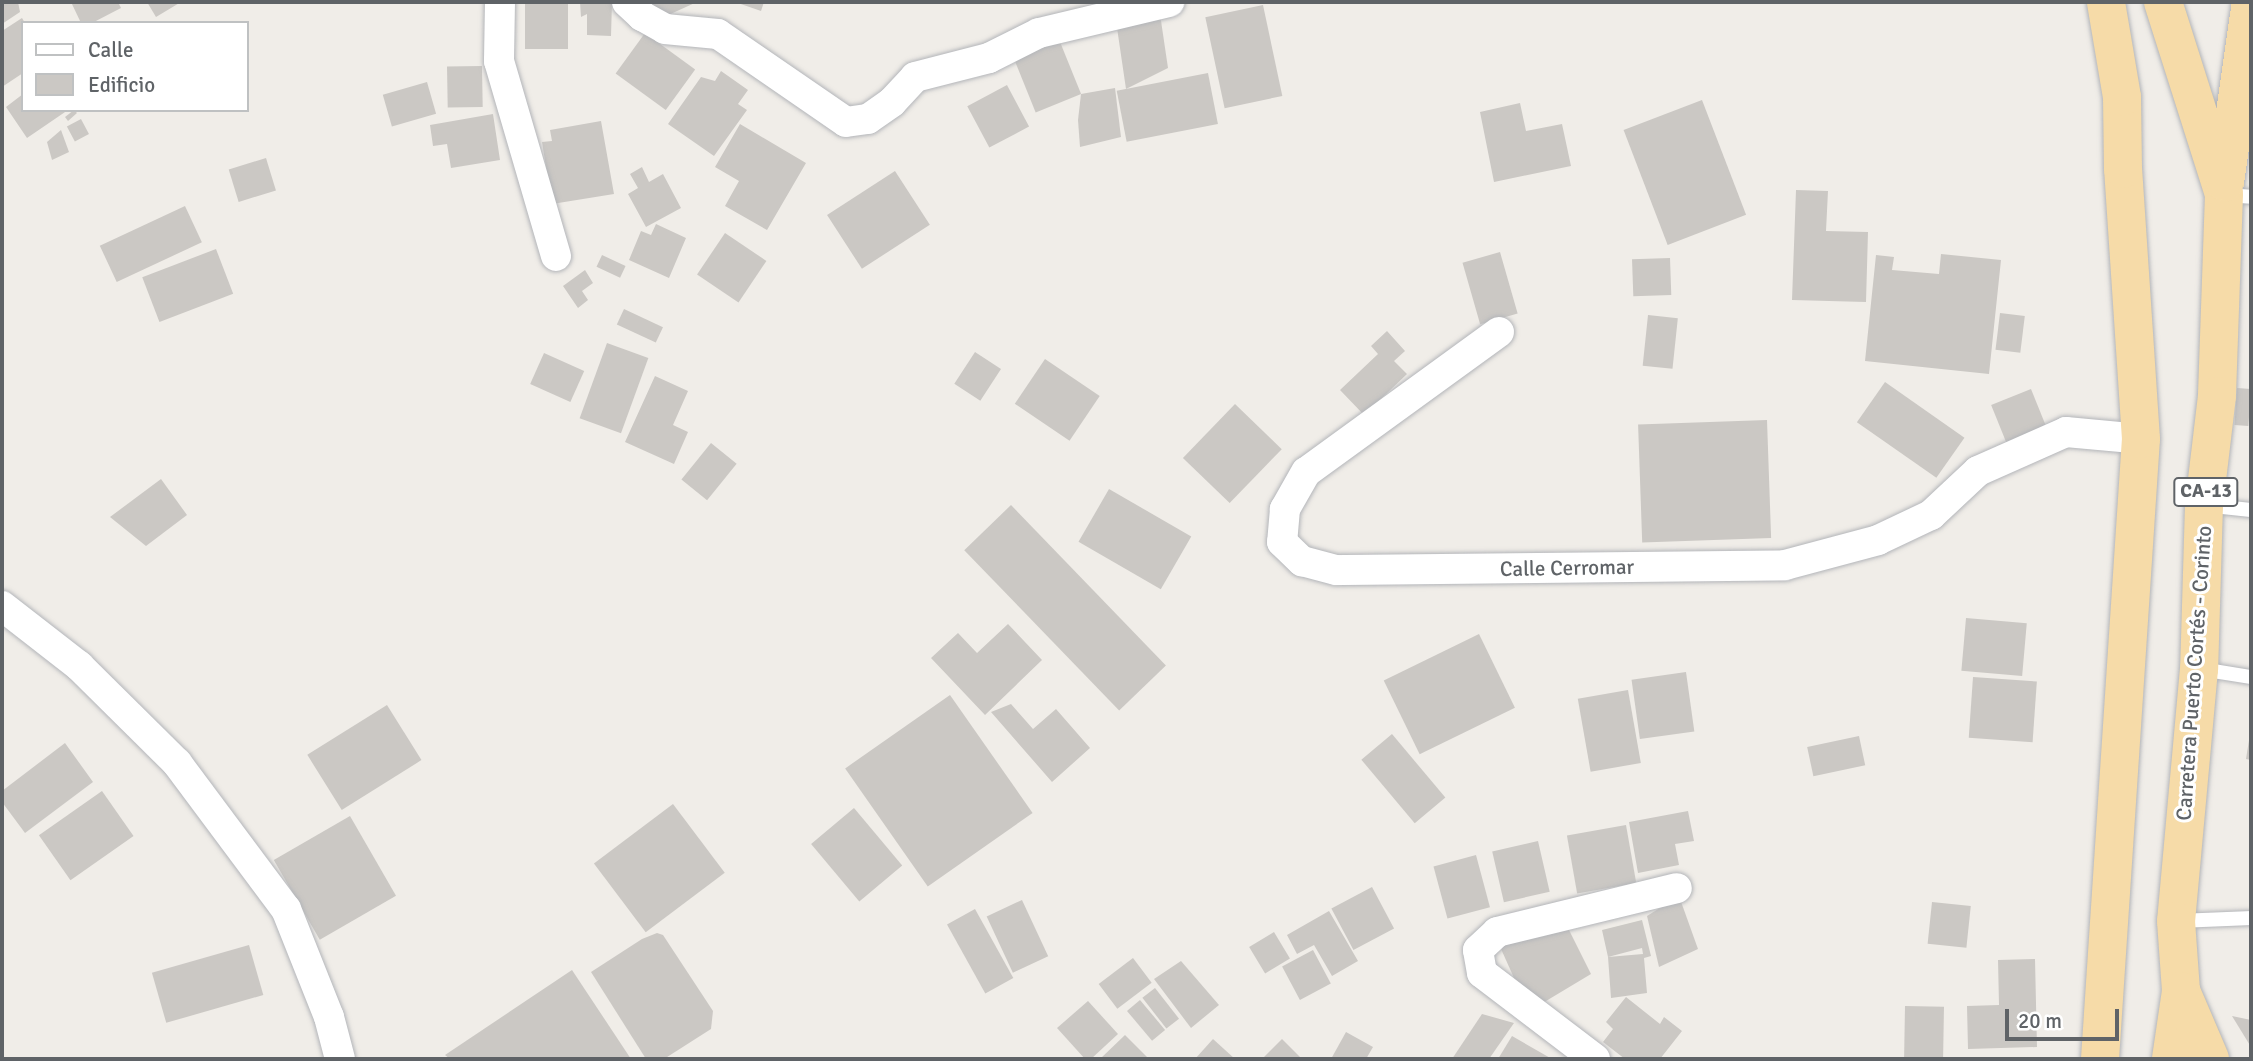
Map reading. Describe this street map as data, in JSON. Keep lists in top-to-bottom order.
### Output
{
  "streets": {
    "highway": ["CA-13", "Carretera Puerto Cortés - Corinto"],
    "street": ["Calle Cerromar"]
  },
  "legend": ["Calle", "Edificio"],
  "scale_bar": "20 m"
}
